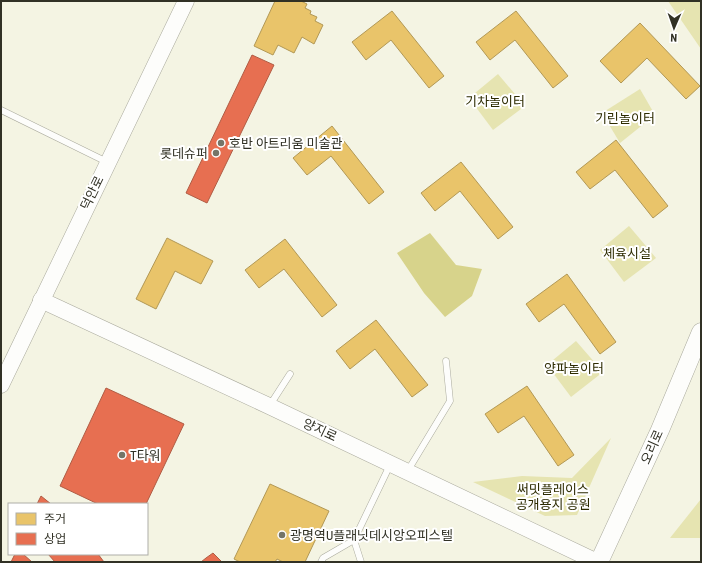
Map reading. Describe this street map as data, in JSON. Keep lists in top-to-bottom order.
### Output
{
  "streets": {
    "main road": ["오리로"],
    "street": ["덕안로", "양지로"]
  },
  "crossings": [
    ["덕안로", "양지로"],
    ["양지로", "오리로"]
  ],
  "parks": [
    "기차놀이터",
    "기린놀이터",
    "체육시설",
    "양파놀이터",
    "써밋플레이스 공개용지 공원"
  ],
  "places": [
    "호반 아트리움 미술관",
    "롯데슈퍼",
    "T타워",
    "광명역U플래닛데시앙오피스텔"
  ],
  "legend": ["주거", "상업"],
  "north": "bottom"
}
